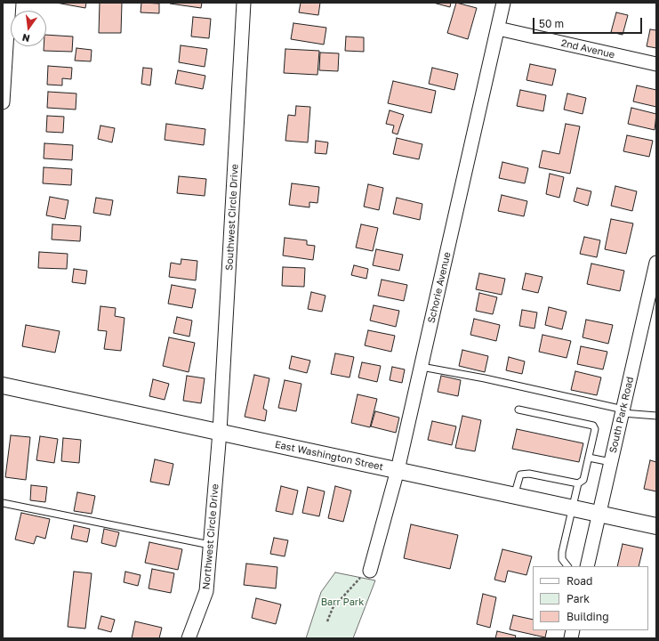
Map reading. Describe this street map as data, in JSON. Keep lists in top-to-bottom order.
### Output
{
  "streets": {
    "street": [
      "2nd Avenue",
      "Southwest Circle Drive",
      "Schorie Avenue",
      "South Park Road",
      "East Washington Street",
      "Northwest Circle Drive"
    ]
  },
  "crossings": [
    ["2nd Avenue", "Schorie Avenue"],
    ["Southwest Circle Drive", "East Washington Street"],
    ["Southwest Circle Drive", "Northwest Circle Drive"],
    ["Schorie Avenue", "East Washington Street"],
    ["South Park Road", "East Washington Street"],
    ["East Washington Street", "Northwest Circle Drive"]
  ],
  "parks": ["Barr Park"],
  "legend": ["Road", "Park", "Building"],
  "scale_bar": "50 m",
  "north": "bottom"
}
